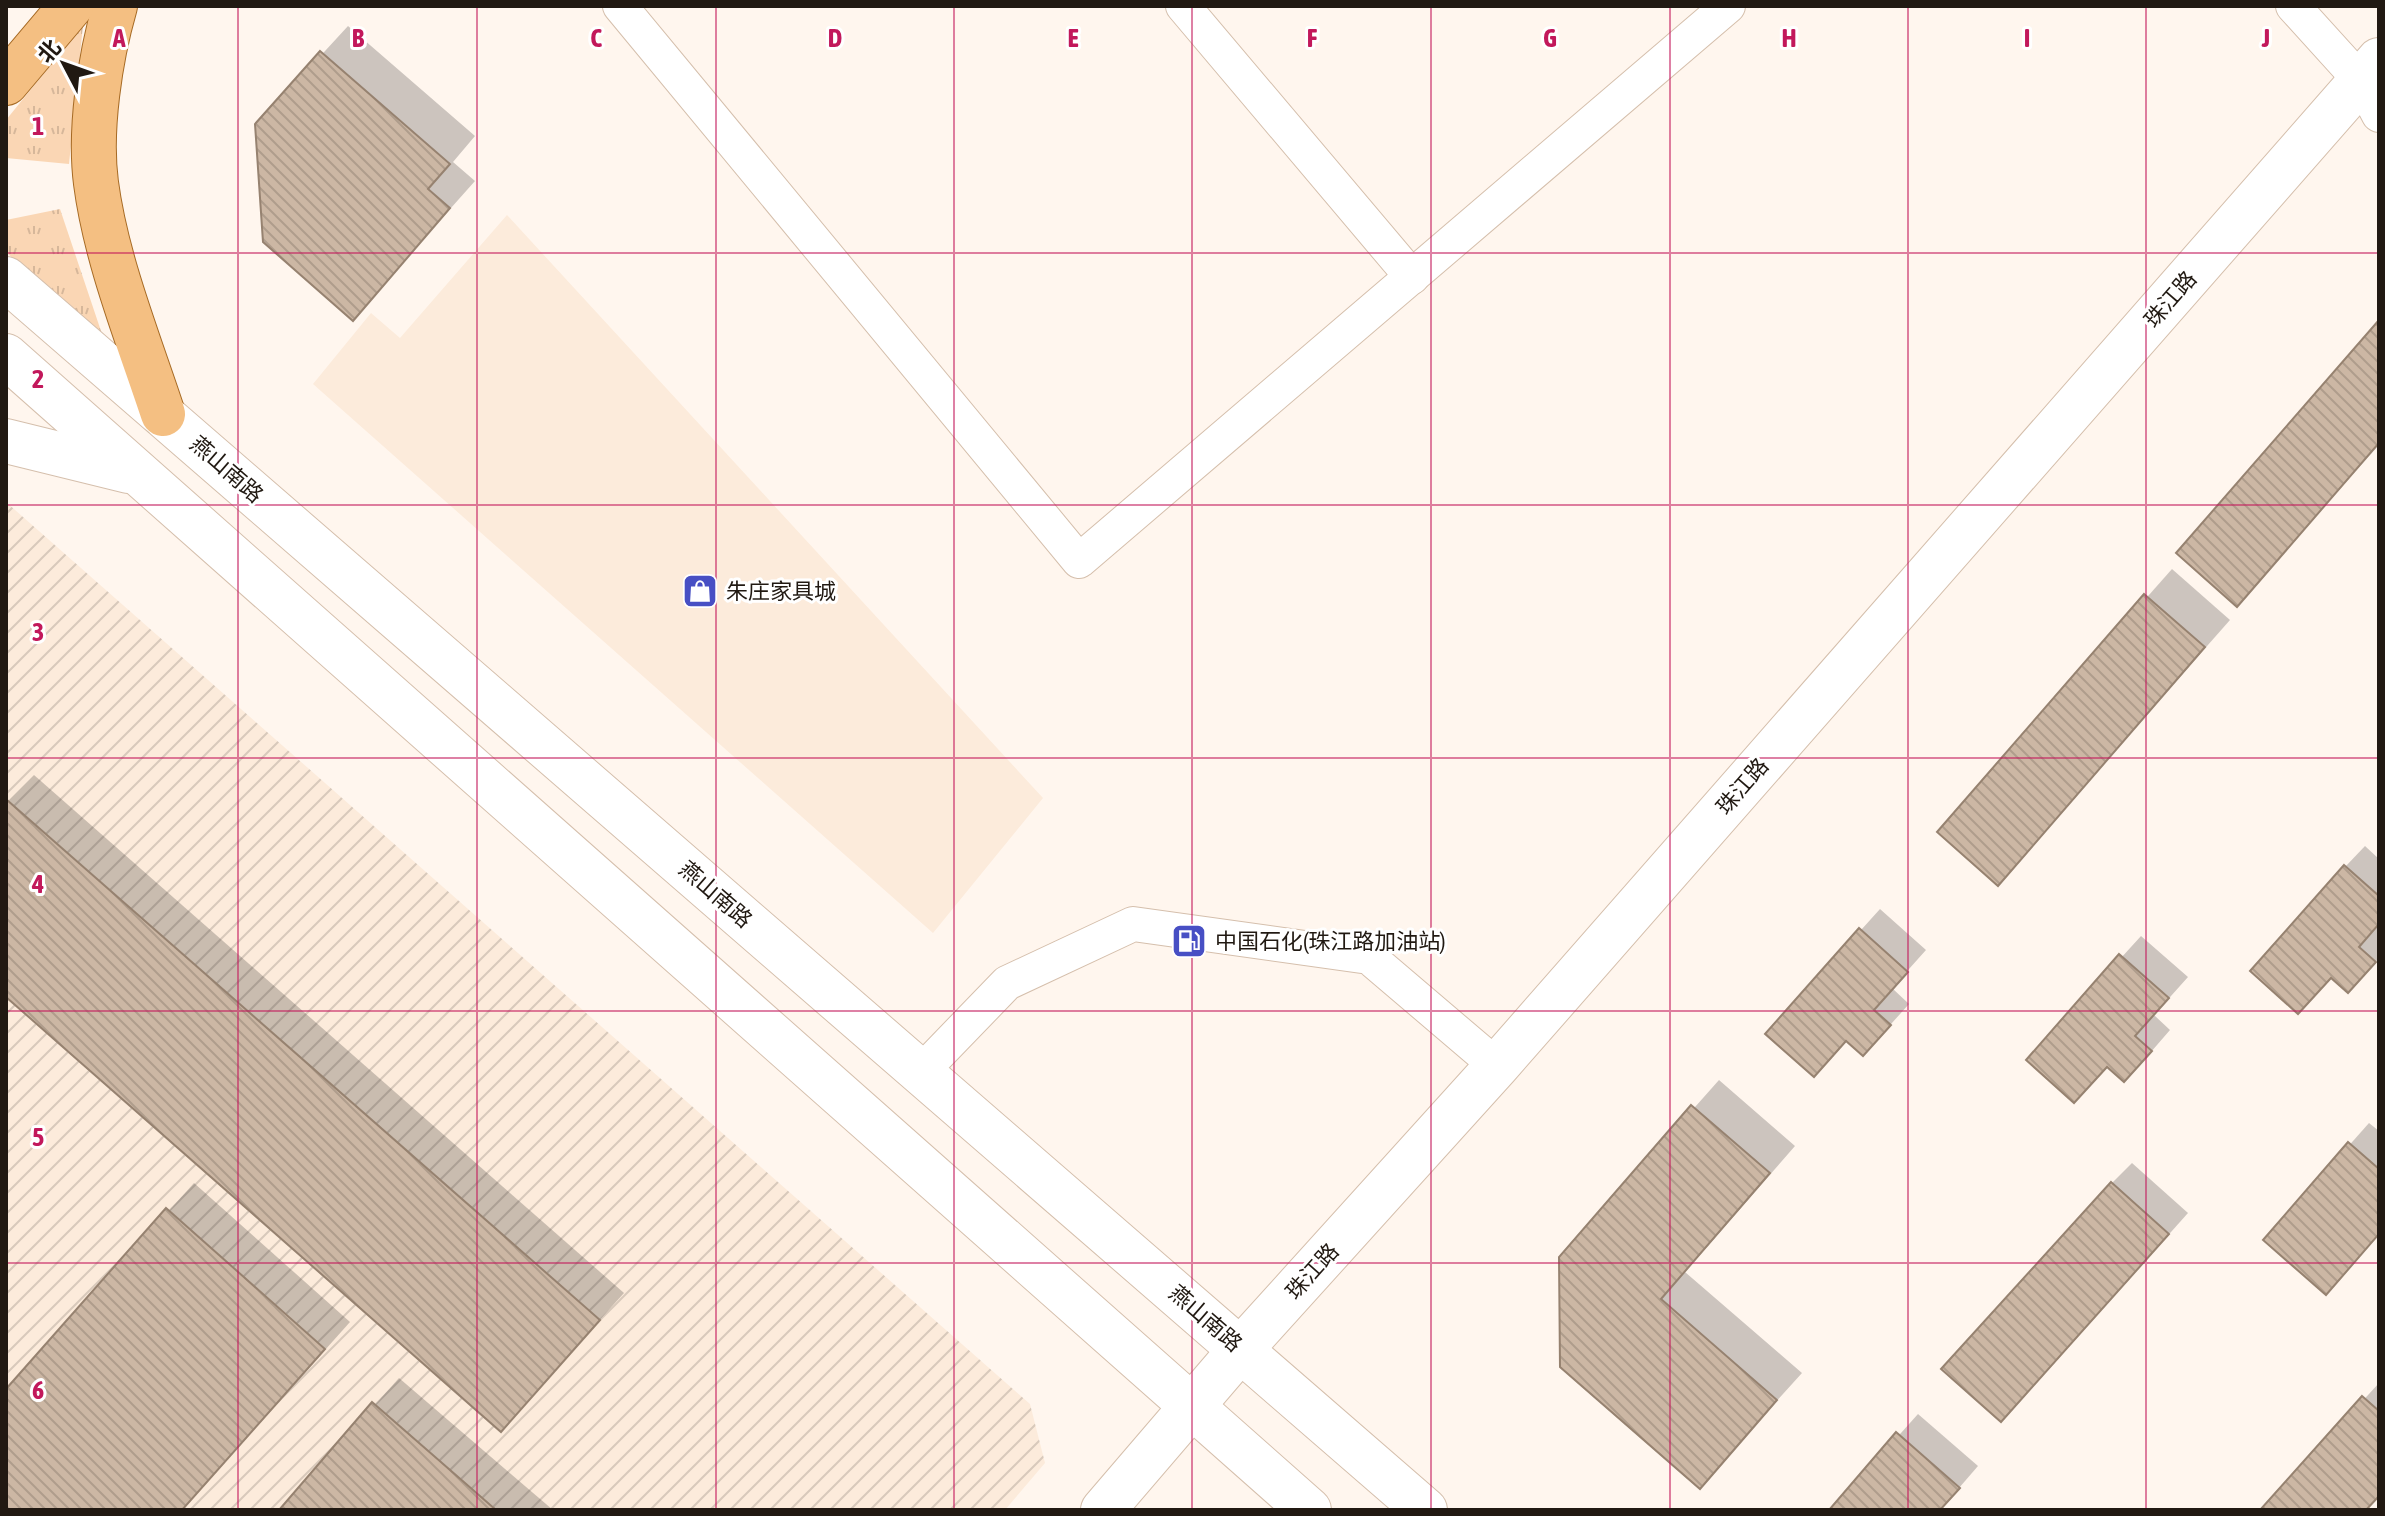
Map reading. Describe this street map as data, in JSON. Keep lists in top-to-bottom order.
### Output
{
  "streets": {
    "main road": ["珠江路", "燕山南路"]
  },
  "crossings": [
    ["珠江路", "燕山南路"]
  ],
  "places": {
    "shop": ["朱庄家具城"],
    "fuel station": ["中国石化(珠江路加油站)"]
  },
  "north": "top left",
  "grid": {
    "columns": [
      "A",
      "B",
      "C",
      "D",
      "E",
      "F",
      "G",
      "H",
      "I",
      "J"
    ],
    "rows": [
      "1",
      "2",
      "3",
      "4",
      "5",
      "6"
    ]
  }
}
